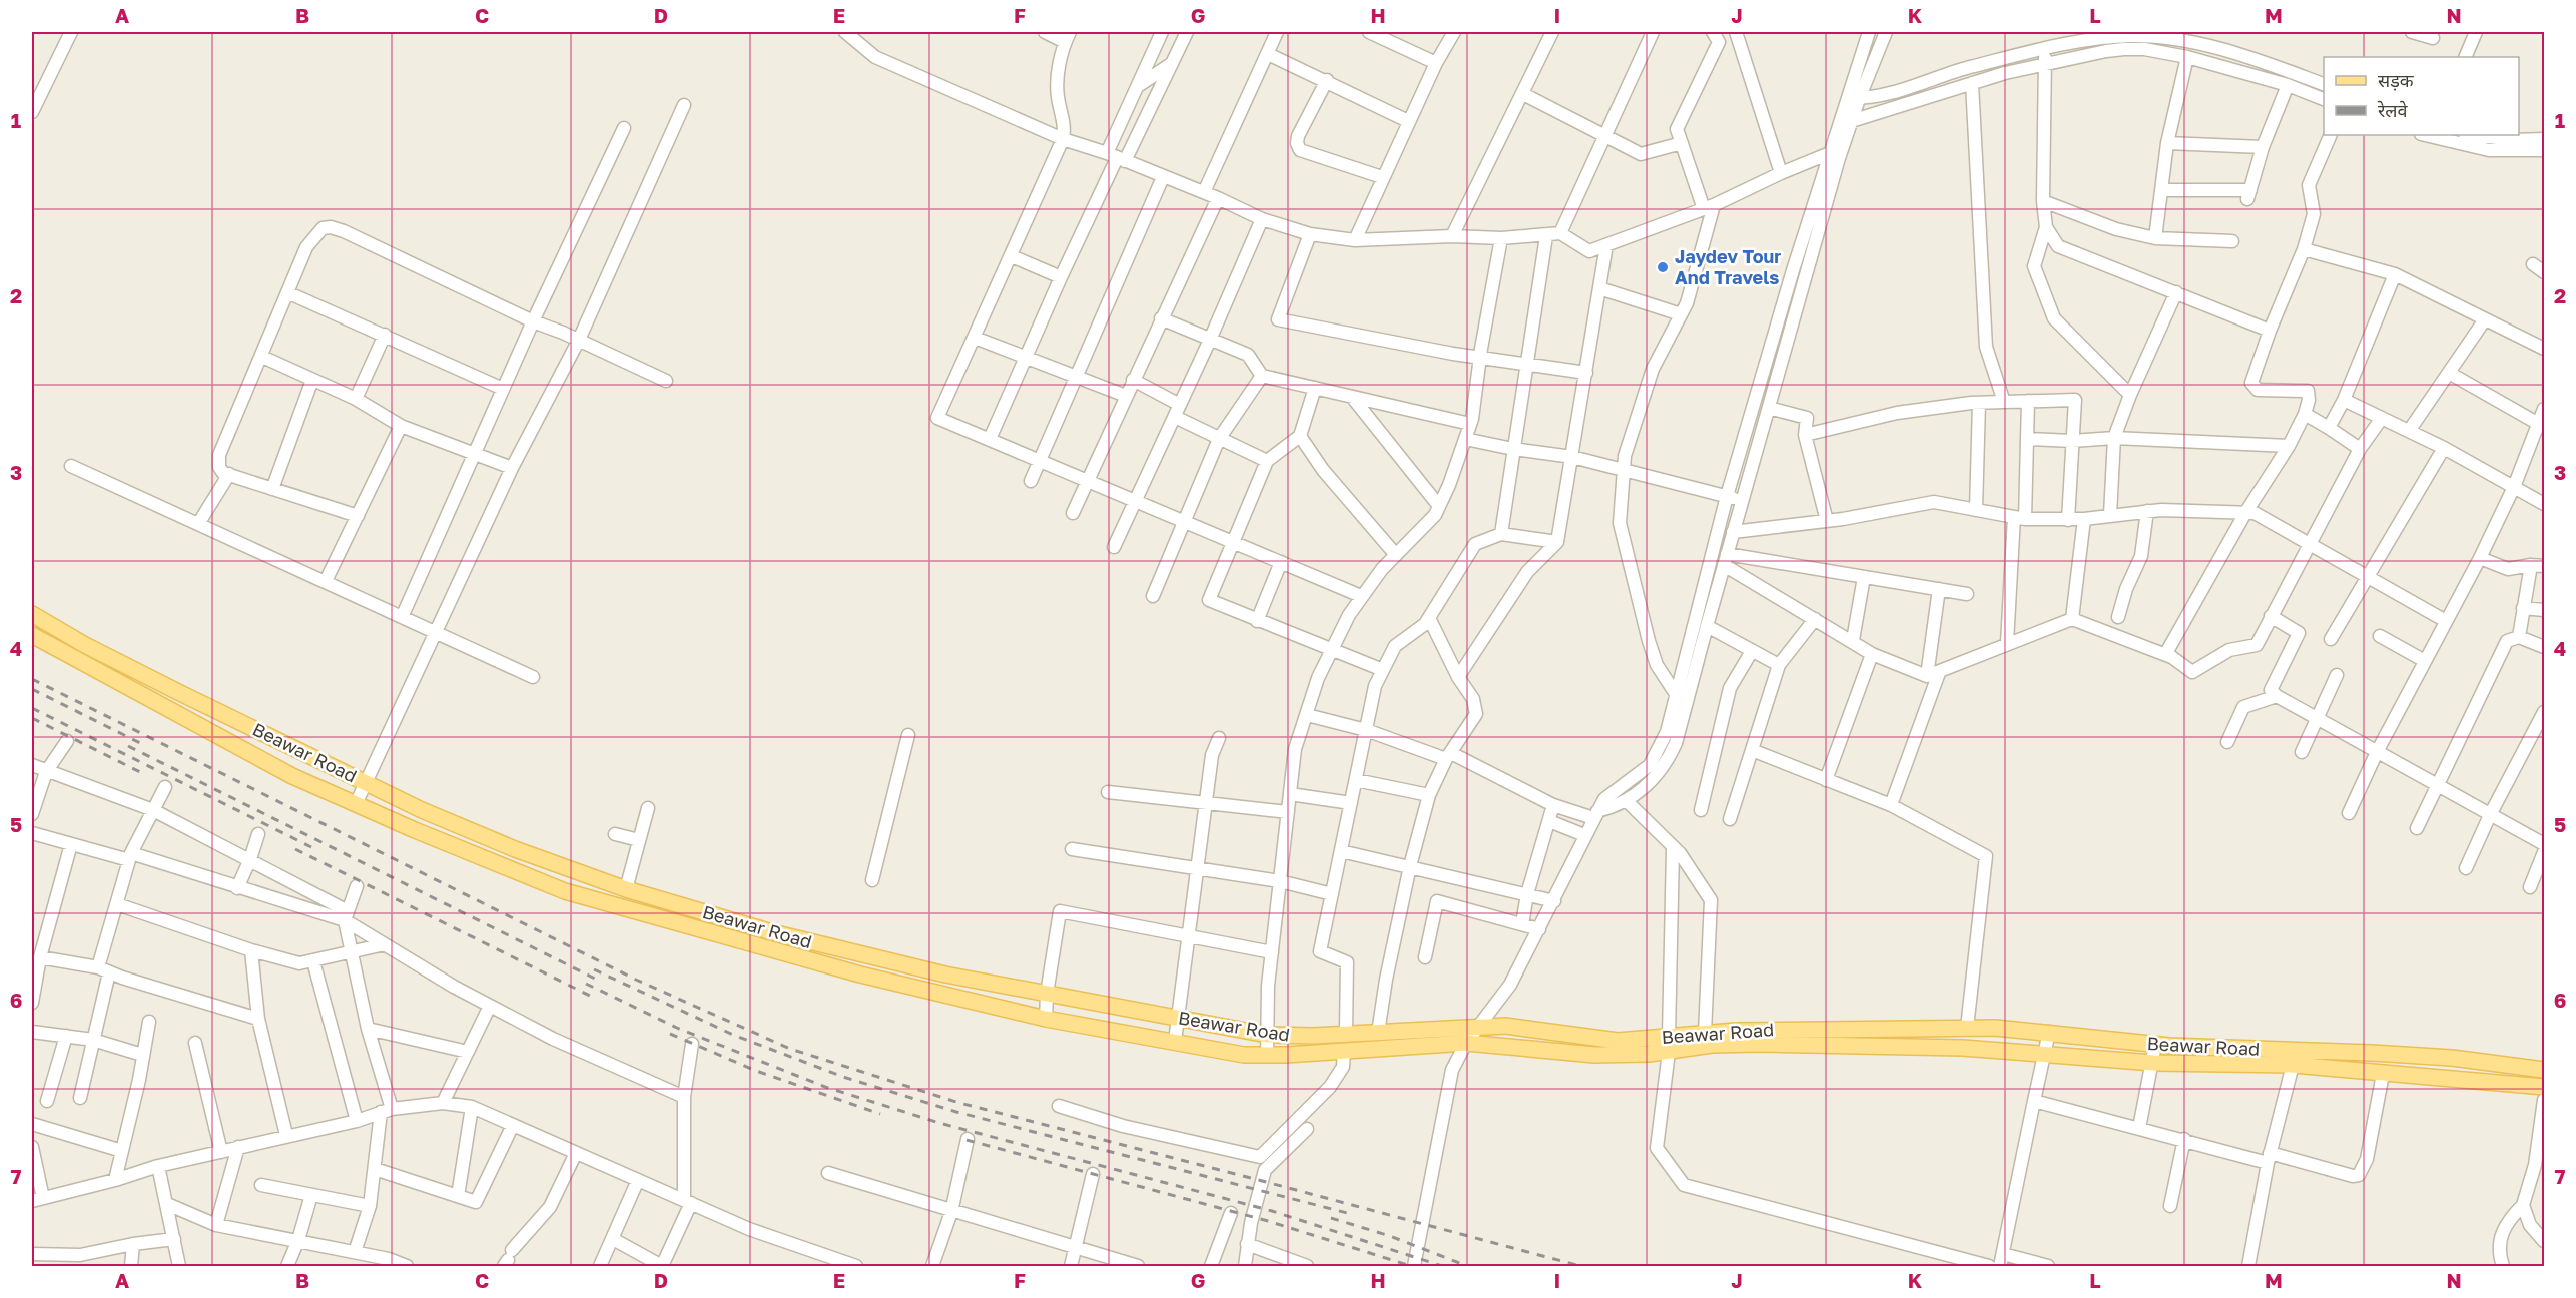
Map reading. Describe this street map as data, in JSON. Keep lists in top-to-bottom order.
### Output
{
  "streets": {
    "main road": ["Beawar Road"]
  },
  "places": ["Jaydev Tour And Travels"],
  "legend": ["सड़क", "रेलवे"],
  "grid": {
    "columns": [
      "A",
      "B",
      "C",
      "D",
      "E",
      "F",
      "G",
      "H",
      "I",
      "J",
      "K",
      "L",
      "M",
      "N"
    ],
    "rows": [
      "1",
      "2",
      "3",
      "4",
      "5",
      "6",
      "7"
    ]
  }
}
